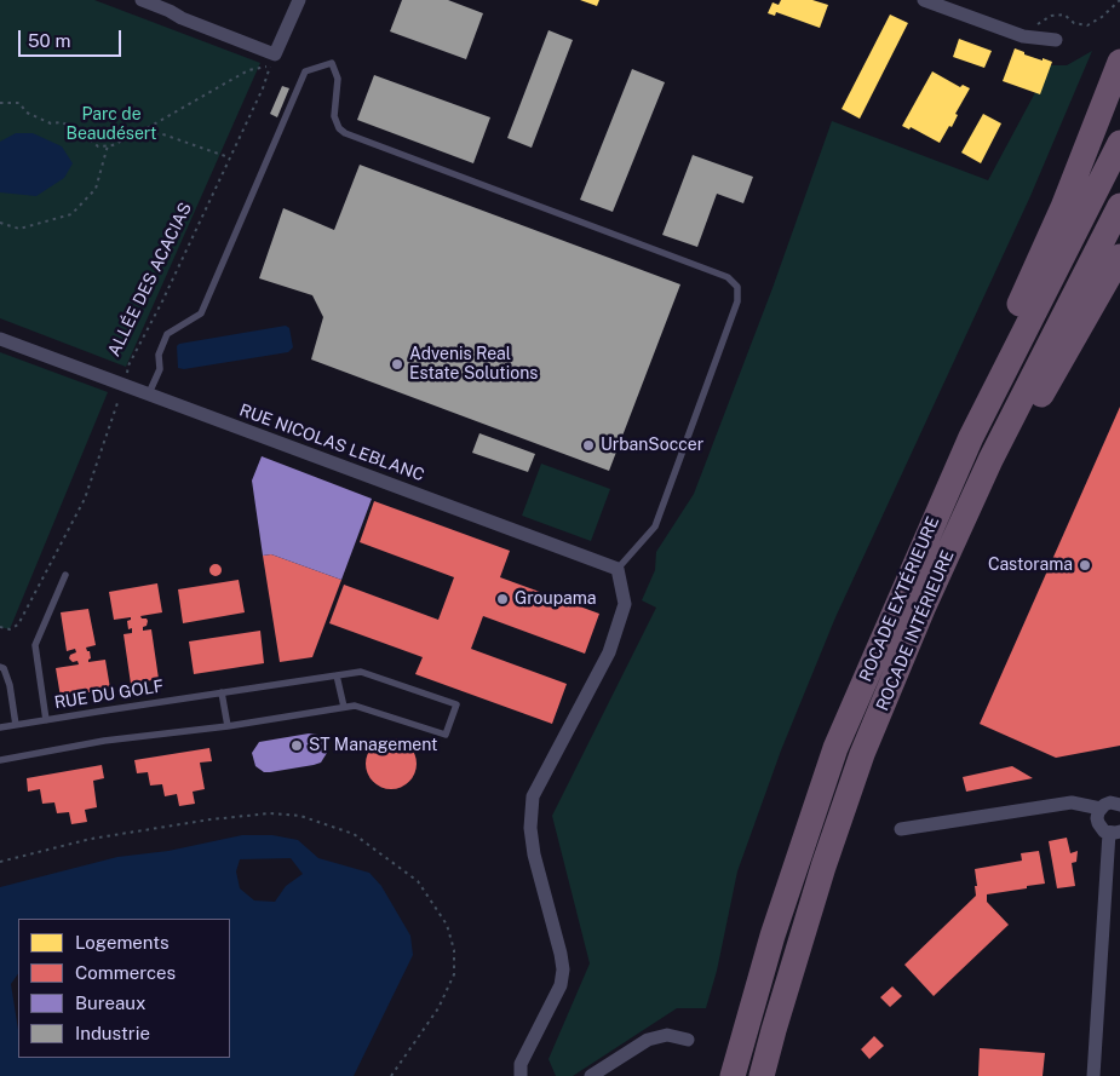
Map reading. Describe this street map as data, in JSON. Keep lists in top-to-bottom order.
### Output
{
  "streets": {
    "highway": ["ROCADE EXTÉRIEURE", "ROCADE INTÉRIEURE"],
    "street": ["RUE NICOLAS LEBLANC"],
    "lane": ["RUE DU GOLF"],
    "path": ["ALLÉE DES ACACIAS"]
  },
  "crossings": [
    ["ALLÉE DES ACACIAS", "RUE NICOLAS LEBLANC"]
  ],
  "parks": ["Parc de Beaudésert"],
  "places": [
    "Advenis Real Estate Solutions",
    "UrbanSoccer",
    "Castorama",
    "Groupama",
    "ST Management"
  ],
  "legend": [
    "Logements",
    "Commerces",
    "Bureaux",
    "Industrie"
  ],
  "scale_bar": "50 m"
}
